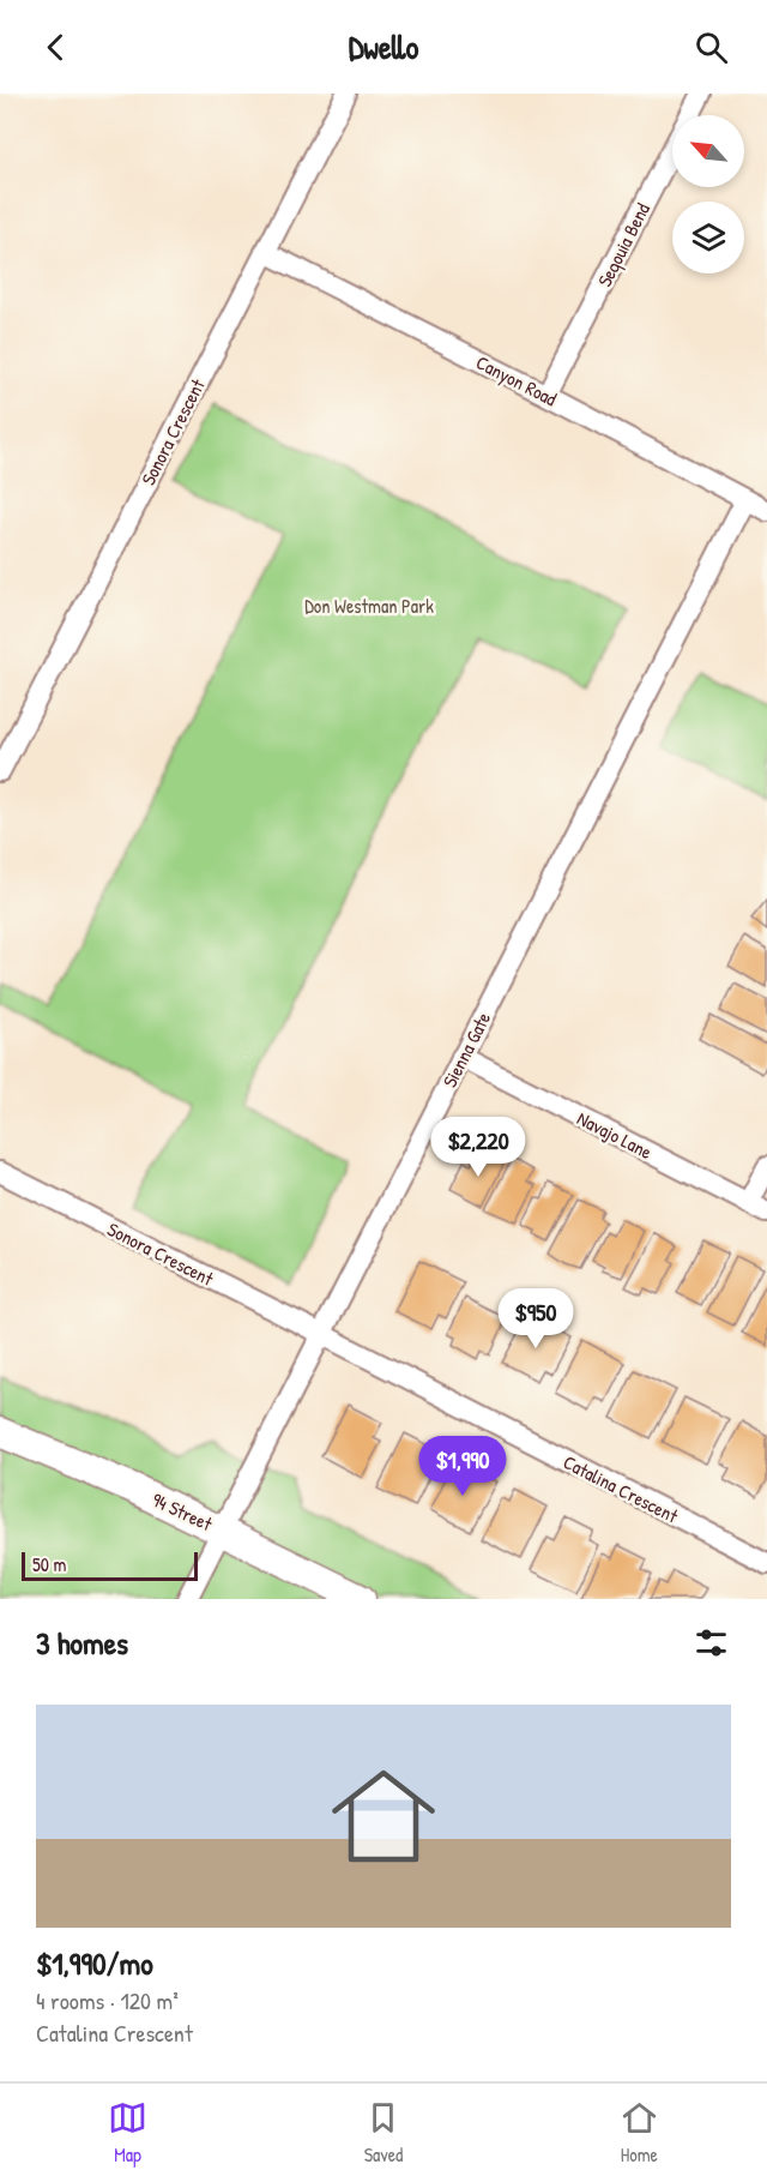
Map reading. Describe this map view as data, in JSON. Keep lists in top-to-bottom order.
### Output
{
  "streets": {
    "main road": ["94 Street"],
    "street": [
      "Seqouia Bend",
      "Canyon Road",
      "Sonora Crescent",
      "Sienna Gate",
      "Navajo Lane",
      "Catalina Crescent"
    ]
  },
  "crossings": [
    ["Seqouia Bend", "Canyon Road"],
    ["Canyon Road", "Sonora Crescent"],
    ["Canyon Road", "Sienna Gate"],
    ["Sonora Crescent", "Sienna Gate"],
    ["Sonora Crescent", "Catalina Crescent"],
    ["Sienna Gate", "Navajo Lane"],
    ["Sienna Gate", "Catalina Crescent"],
    ["Sienna Gate", "94 Street"]
  ],
  "parks": ["Don Westman Park"],
  "scale_bar": "50 m",
  "north": "top left",
  "page": {
    "header": "Dwello",
    "price": ["$2,220", "$950", "$1,990"],
    "scale": "50 m",
    "heading": "3 homes",
    "list": [
      {
        "name": "$1,990/mo",
        "note": "4 rooms · 120 m² · Catalina Crescent"
      }
    ],
    "tabs": ["Map", "Saved", "Home"]
  }
}
